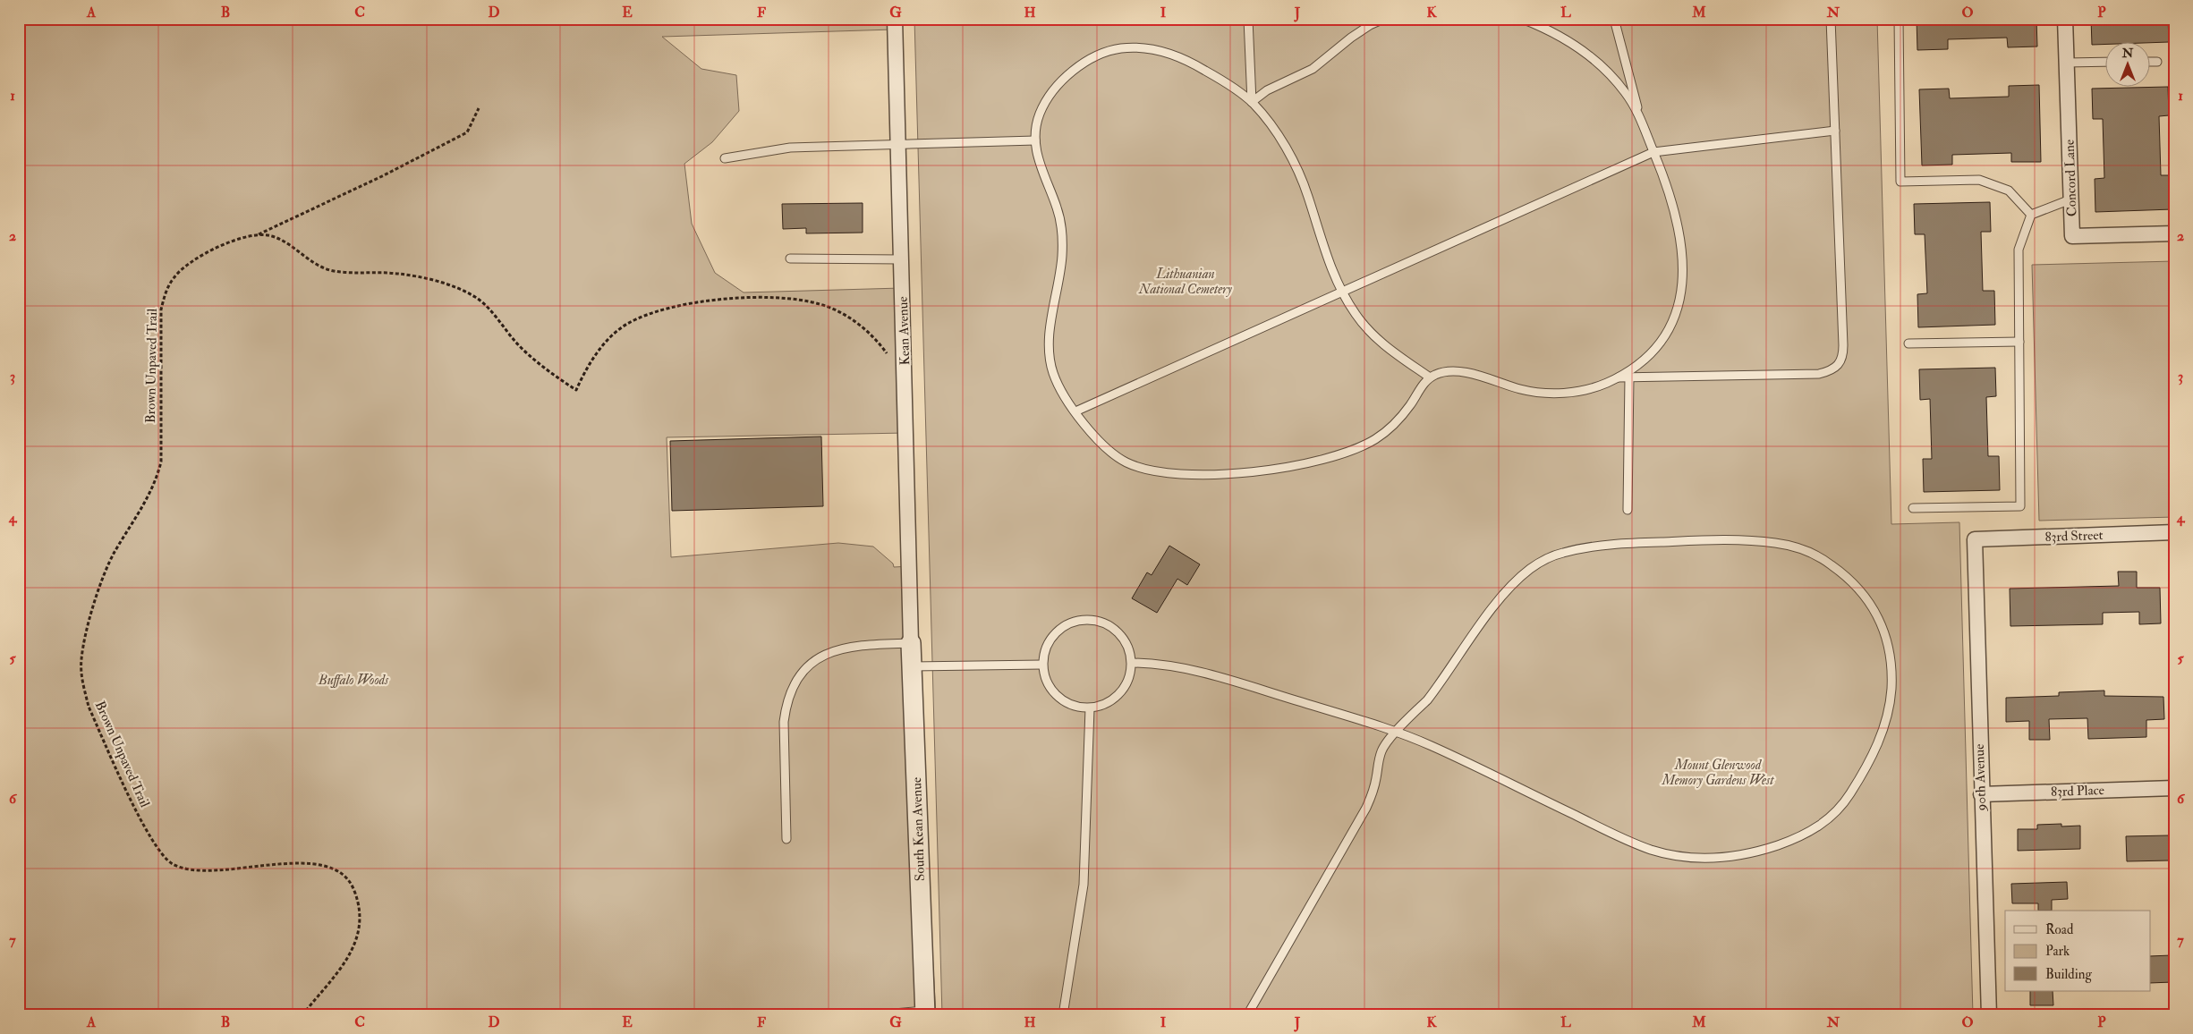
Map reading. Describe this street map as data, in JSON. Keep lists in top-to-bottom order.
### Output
{
  "streets": {
    "street": [
      "Concord Lane",
      "Kean Avenue",
      "83rd Street",
      "90th Avenue",
      "83rd Place",
      "South Kean Avenue"
    ],
    "path": ["Brown Unpaved Trail"]
  },
  "crossings": [
    ["Kean Avenue", "South Kean Avenue"],
    ["83rd Street", "90th Avenue"],
    ["90th Avenue", "83rd Place"]
  ],
  "parks": ["Lithuanian National Cemetery", "Buffalo Woods", "Mount Glenwood Memory Gardens West"],
  "legend": ["Road", "Park", "Building"],
  "north": "top",
  "grid": {
    "columns": [
      "A",
      "B",
      "C",
      "D",
      "E",
      "F",
      "G",
      "H",
      "I",
      "J",
      "K",
      "L",
      "M",
      "N",
      "O",
      "P"
    ],
    "rows": [
      "1",
      "2",
      "3",
      "4",
      "5",
      "6",
      "7"
    ]
  }
}
